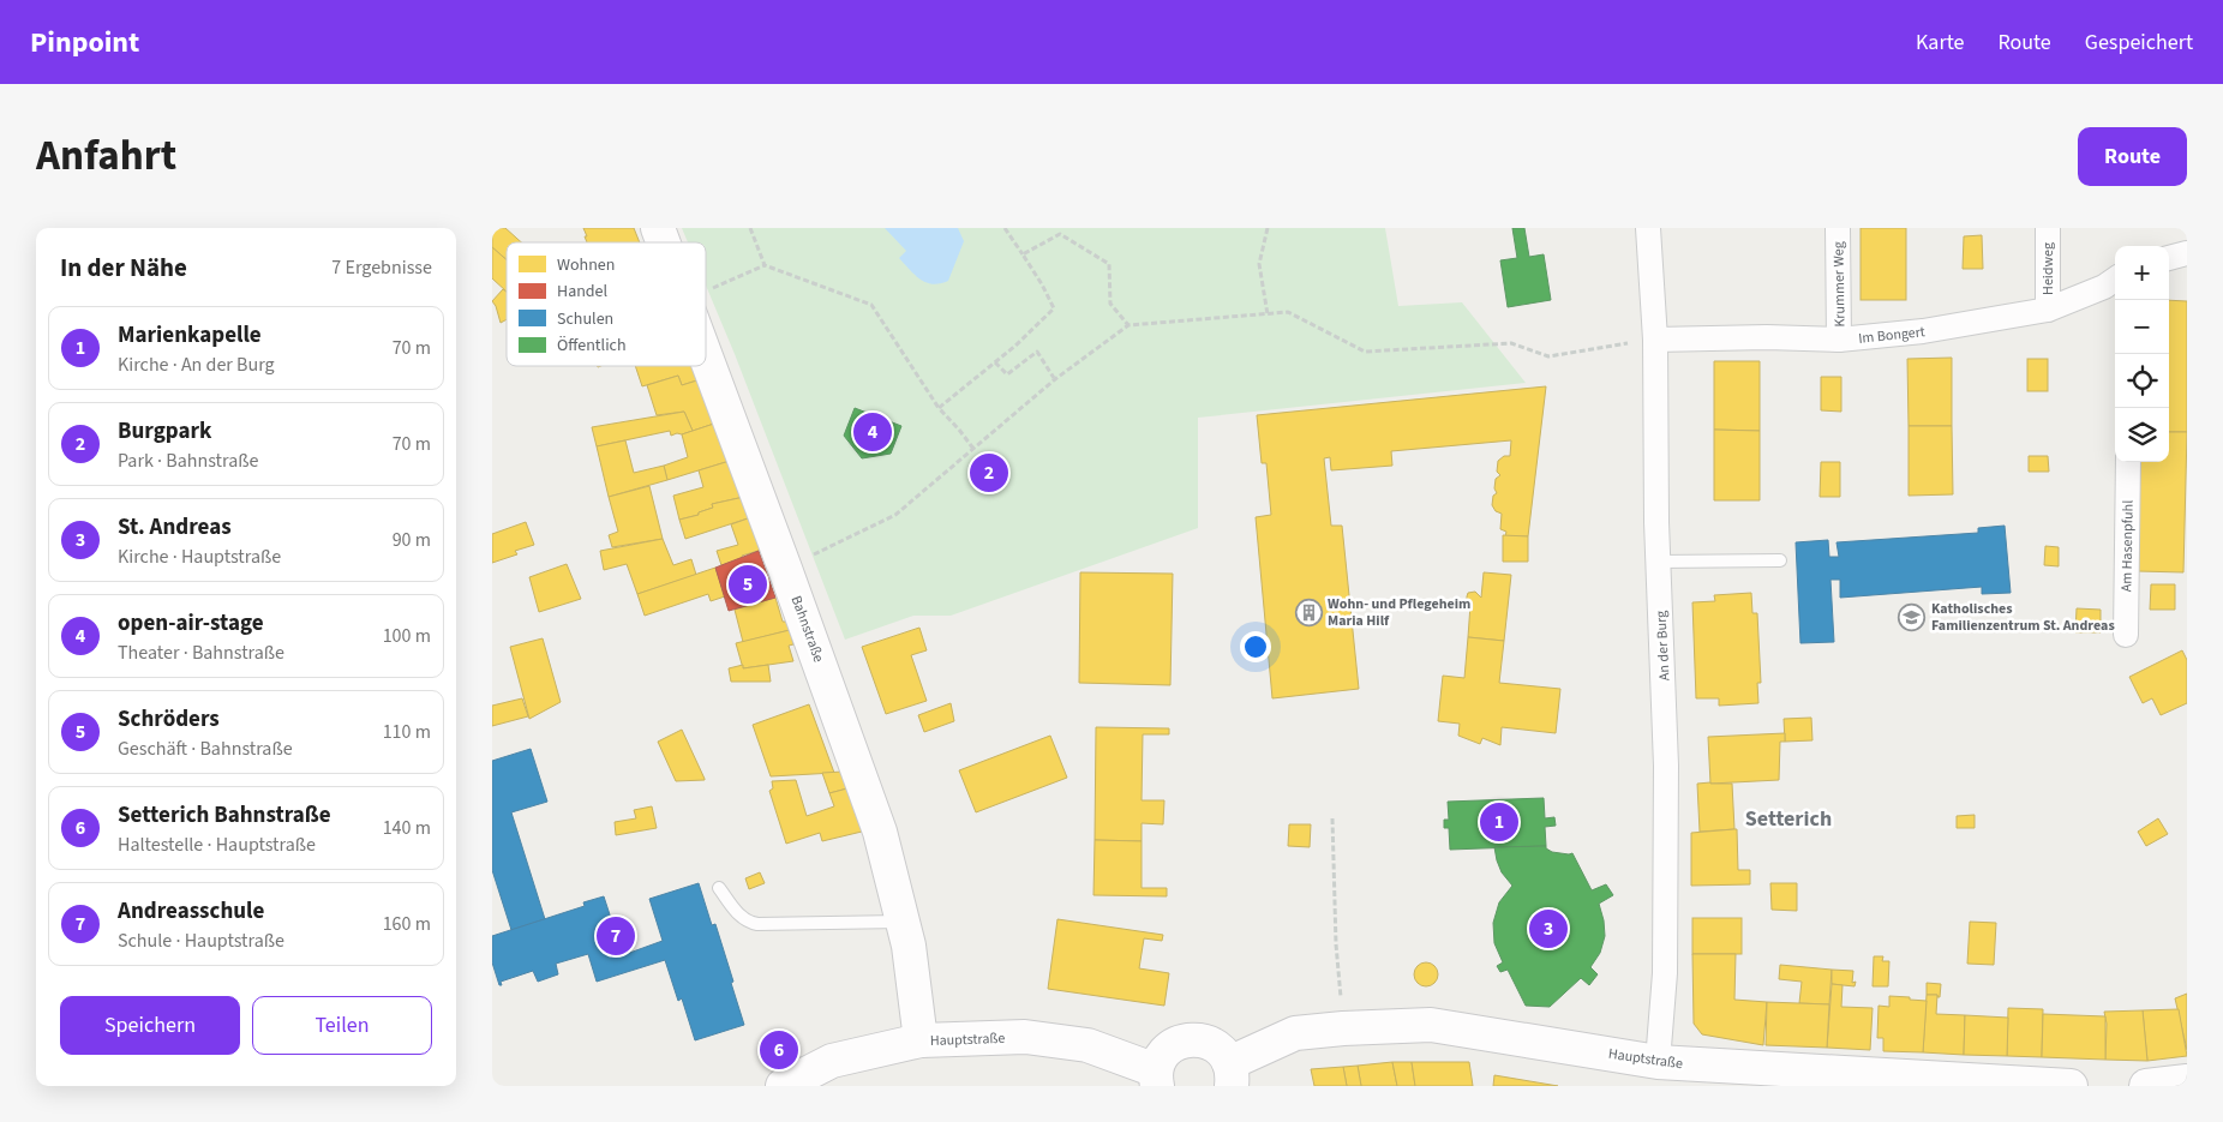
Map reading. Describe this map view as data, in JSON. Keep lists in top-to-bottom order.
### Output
{
  "streets": {
    "main road": ["Bahnstraße", "Hauptstraße"],
    "street": [
      "Heidweg",
      "Krummer Weg",
      "Im Bongert",
      "Am Hasenpfuhl",
      "An der Burg"
    ]
  },
  "crossings": [
    ["Heidweg", "Im Bongert"],
    ["Krummer Weg", "Im Bongert"],
    ["Im Bongert", "An der Burg"],
    ["Bahnstraße", "Hauptstraße"],
    ["An der Burg", "Hauptstraße"]
  ],
  "districts": ["Setterich"],
  "places": {
    "building": ["Wohn- und Pflegeheim Maria Hilf"],
    "school or university": ["Katholisches Familienzentrum St. Andreas"]
  },
  "legend": [
    "Wohnen",
    "Handel",
    "Schulen",
    "Öffentlich"
  ],
  "page": {
    "header": "Pinpoint",
    "nav": ["Karte", "Route", "Gespeichert"],
    "title": "Anfahrt",
    "buttons": [
      "Route",
      ["Speichern", "Teilen"]
    ],
    "heading": ["In der Nähe", "7 Ergebnisse"],
    "map_buttons": ["+", "−"],
    "list": [
      {
        "mark": "1",
        "name": "Marienkapelle",
        "note": "Kirche · An der Burg",
        "value": "70 m"
      },
      {
        "mark": "2",
        "name": "Burgpark",
        "note": "Park · Bahnstraße",
        "value": "70 m"
      },
      {
        "mark": "3",
        "name": "St. Andreas",
        "note": "Kirche · Hauptstraße",
        "value": "90 m"
      },
      {
        "mark": "4",
        "name": "open-air-stage",
        "note": "Theater · Bahnstraße",
        "value": "100 m"
      },
      {
        "mark": "5",
        "name": "Schröders",
        "note": "Geschäft · Bahnstraße",
        "value": "110 m"
      },
      {
        "mark": "6",
        "name": "Setterich Bahnstraße",
        "note": "Haltestelle · Hauptstraße",
        "value": "140 m"
      },
      {
        "mark": "7",
        "name": "Andreasschule",
        "note": "Schule · Hauptstraße",
        "value": "160 m"
      }
    ],
    "pins": [
      "4",
      "2",
      "5",
      "1",
      "3",
      "7",
      "6"
    ]
  }
}
